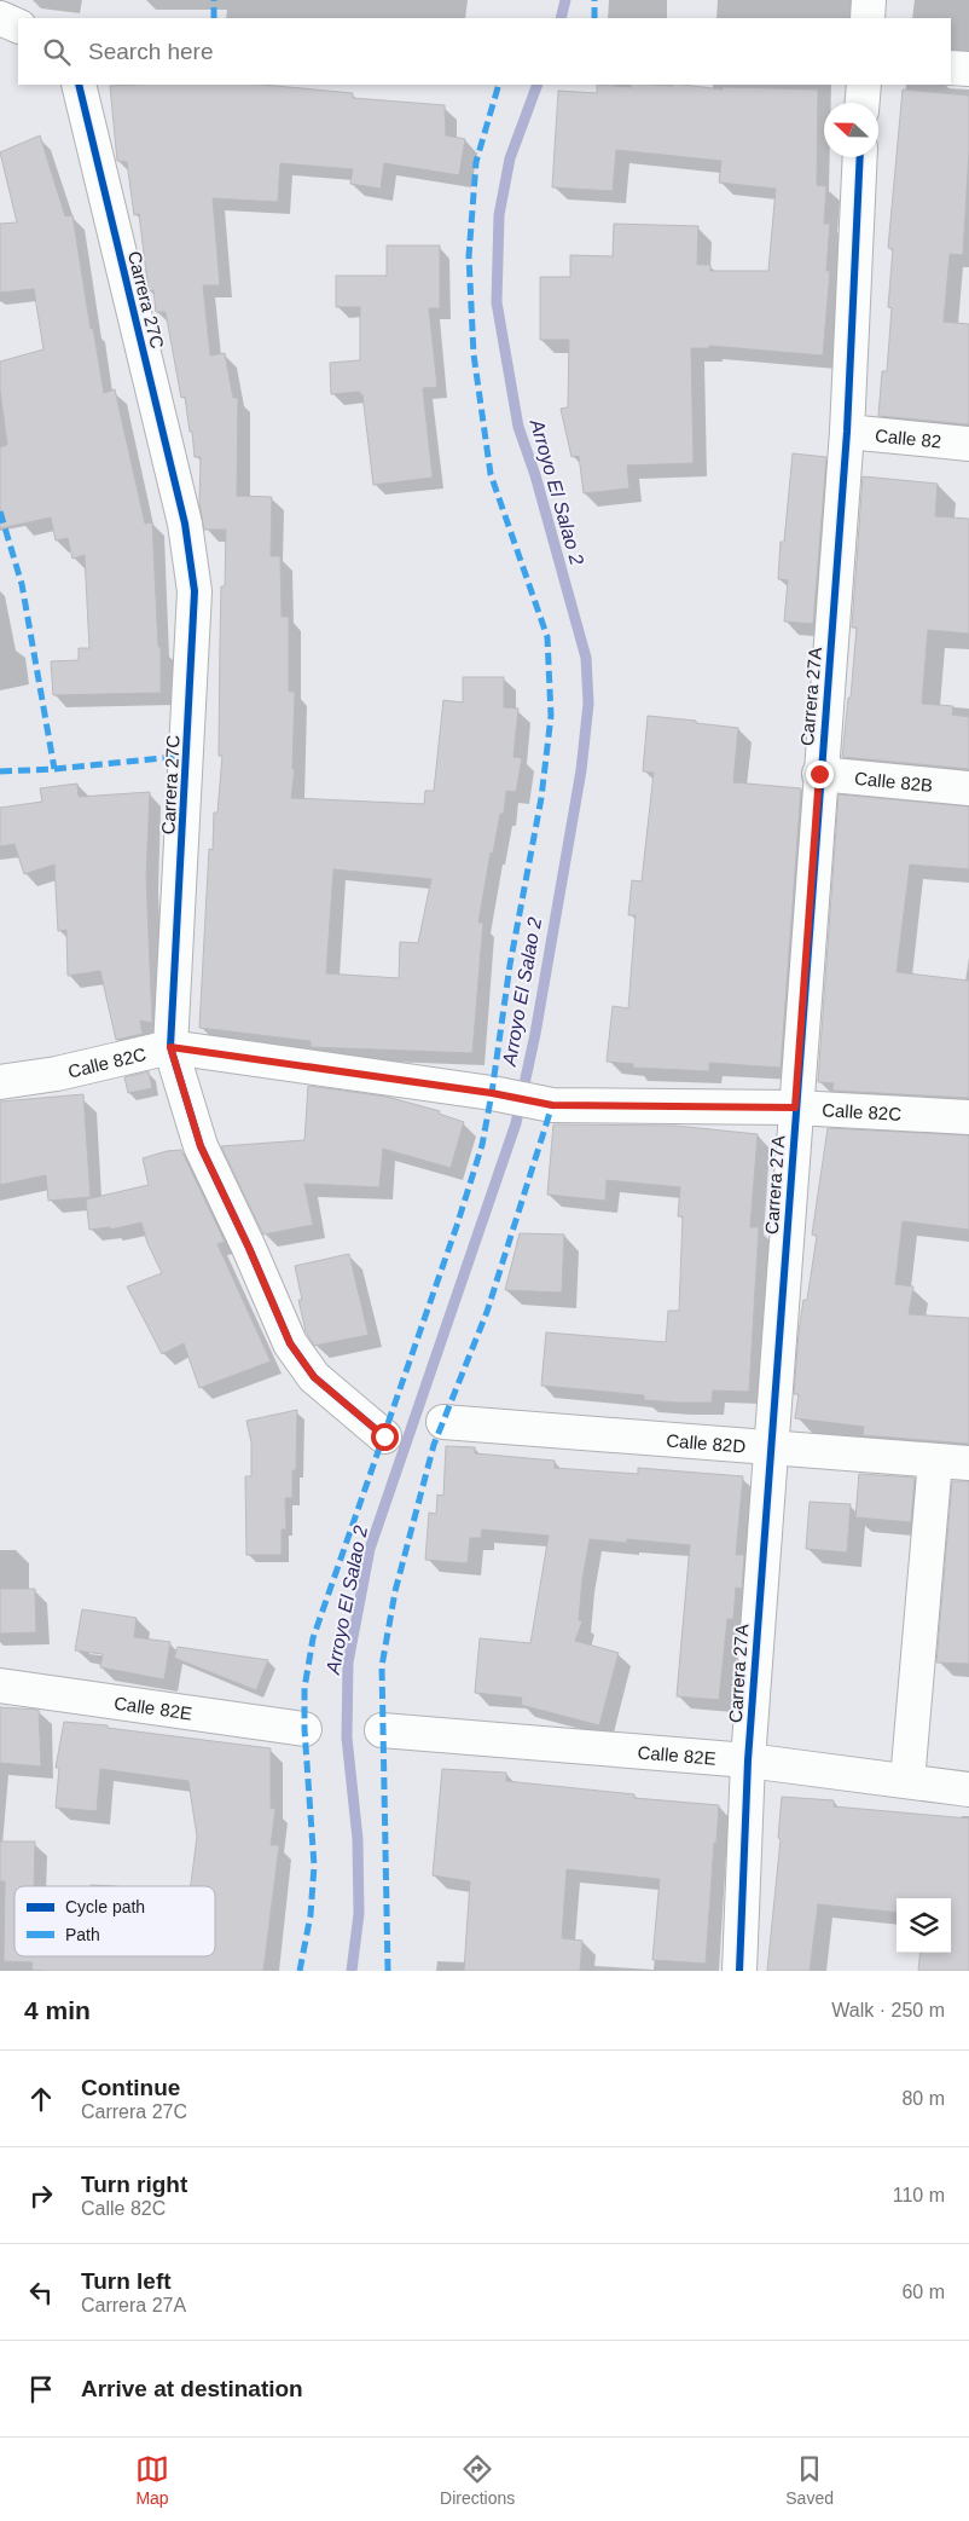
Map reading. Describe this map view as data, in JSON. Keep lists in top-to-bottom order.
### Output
{
  "streets": {
    "street": [
      "Carrera 27C",
      "Calle 82",
      "Carrera 27A",
      "Calle 82B",
      "Calle 82C",
      "Calle 82D",
      "Calle 82E"
    ]
  },
  "crossings": [
    ["Carrera 27C", "Calle 82C"],
    ["Calle 82", "Carrera 27A"],
    ["Carrera 27A", "Calle 82B"],
    ["Carrera 27A", "Calle 82C"],
    ["Carrera 27A", "Calle 82D"],
    ["Carrera 27A", "Calle 82E"]
  ],
  "water": ["Arroyo El Salao 2"],
  "legend": ["Cycle path", "Path"],
  "north": "left",
  "page": {
    "search": "Search here",
    "heading": ["4 min", "Walk · 250 m"],
    "list": [
      ["Continue", "Carrera 27C", "80 m"],
      ["Turn right", "Calle 82C", "110 m"],
      ["Turn left", "Carrera 27A", "60 m"],
      "Arrive at destination"
    ],
    "nav": ["Map", "Directions", "Saved"]
  }
}
